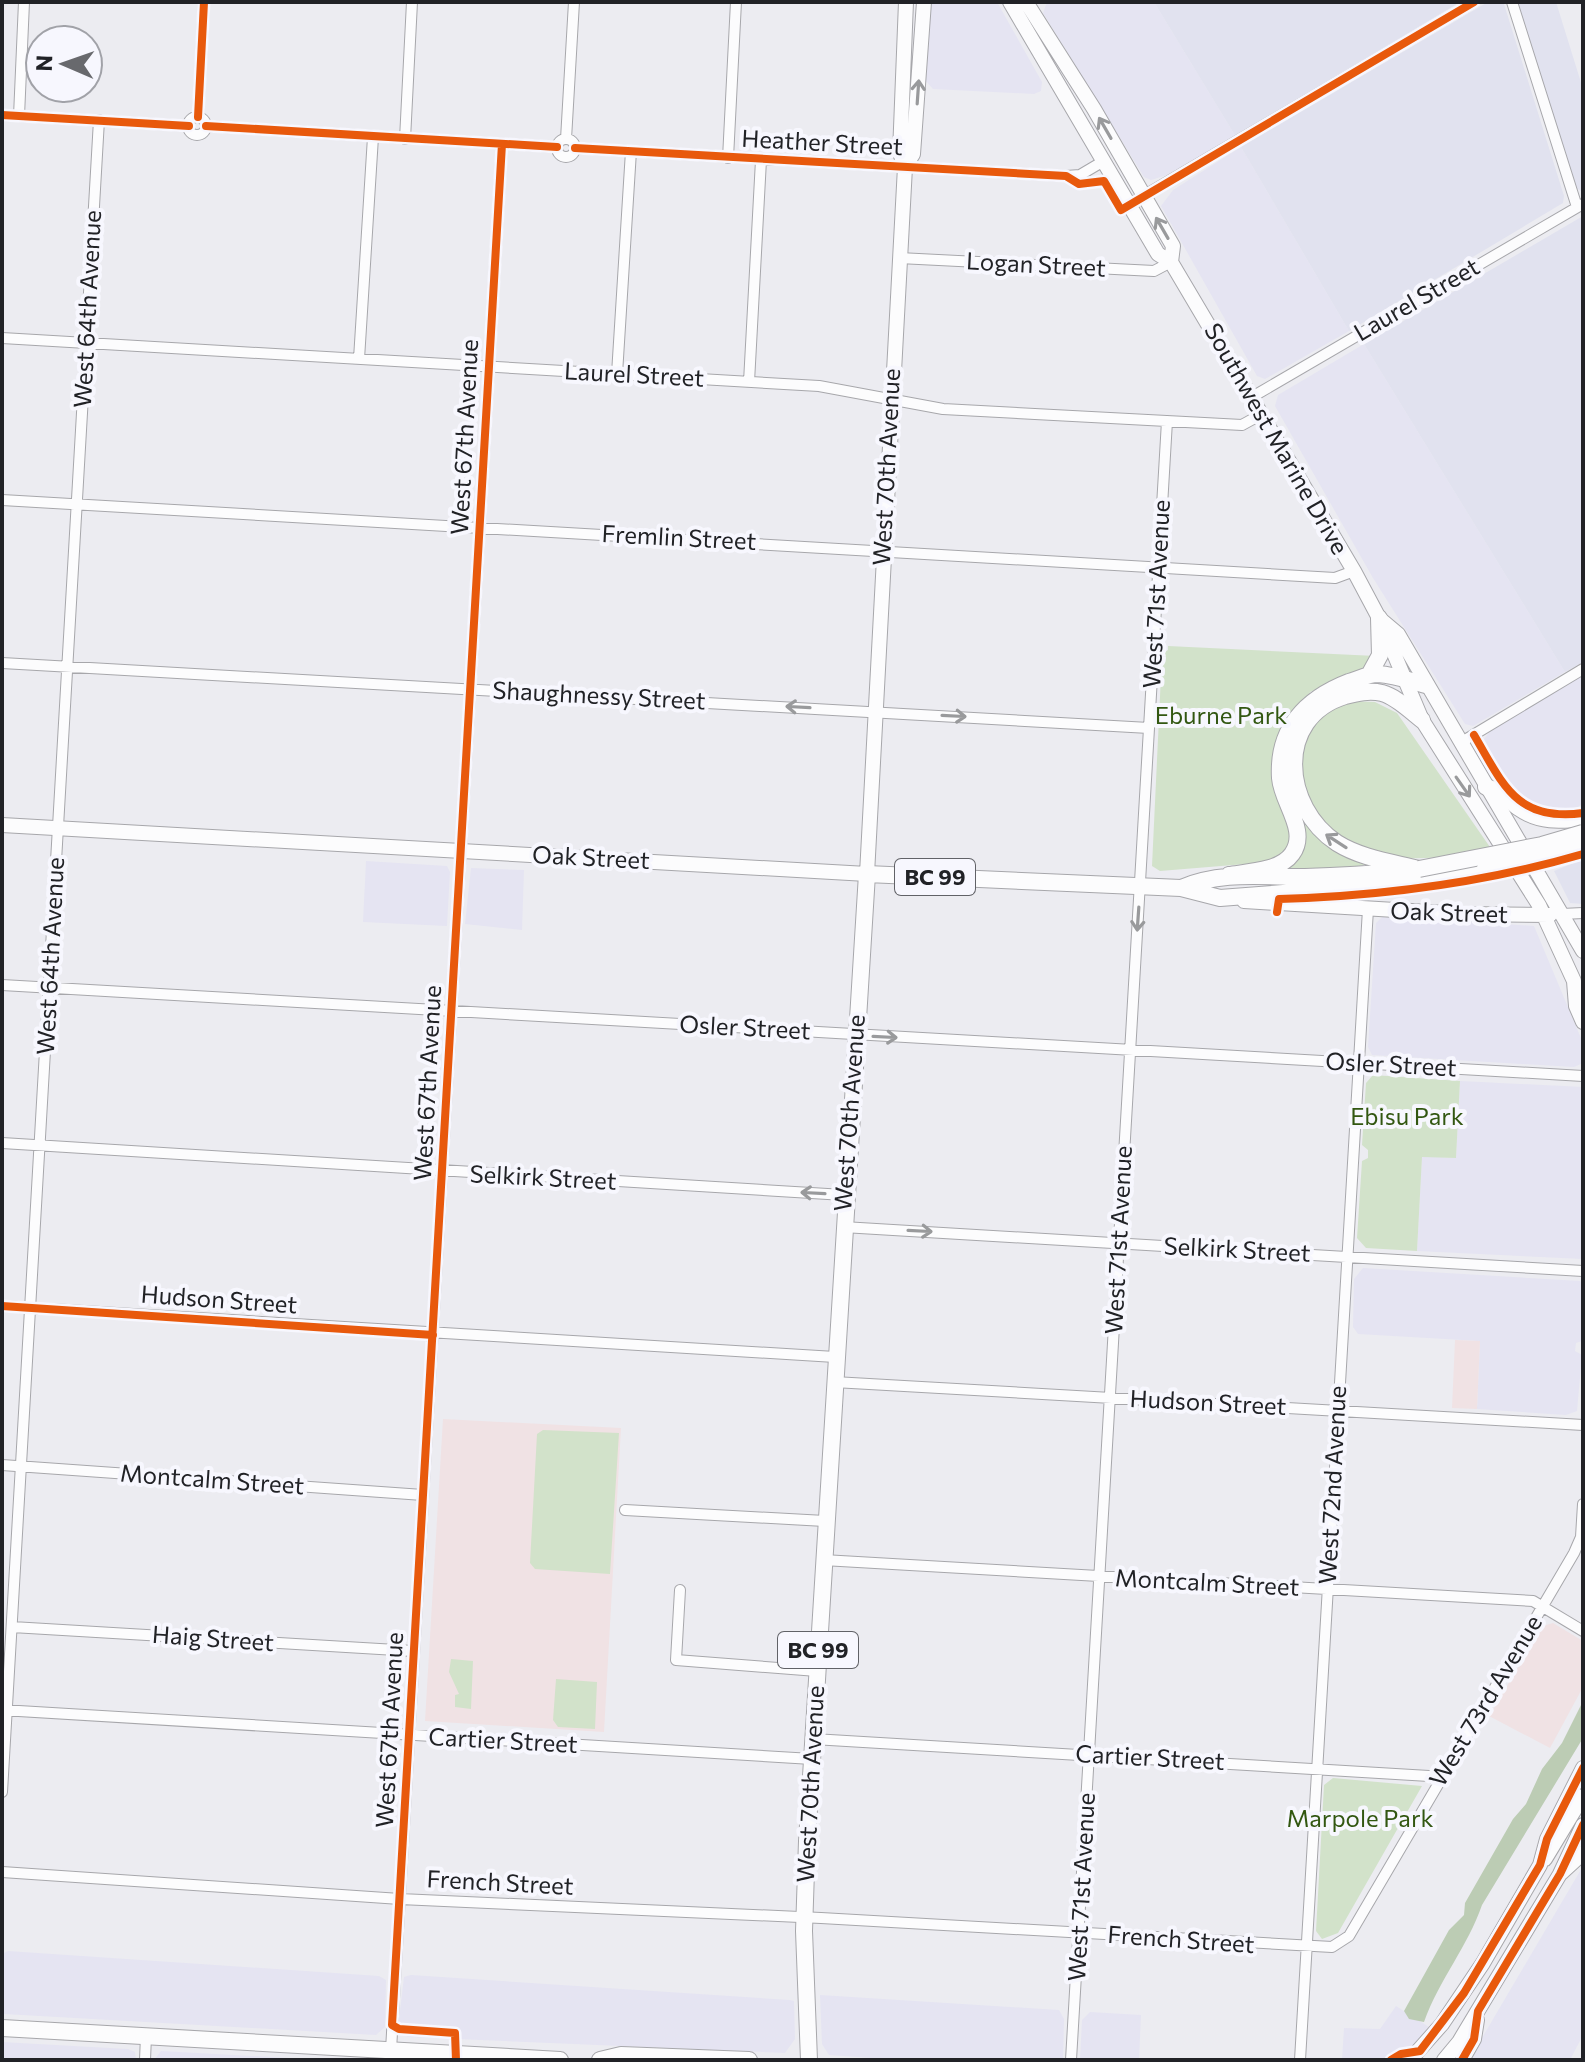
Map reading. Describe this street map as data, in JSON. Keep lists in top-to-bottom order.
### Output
{
  "streets": {
    "highway": ["West 70th Avenue", "Oak Street", "BC 99"],
    "main road": ["Southwest Marine Drive"],
    "street": [
      "Heather Street",
      "Logan Street",
      "Laurel Street",
      "West 64th Avenue",
      "West 67th Avenue",
      "Fremlin Street",
      "West 71st Avenue",
      "Shaughnessy Street",
      "Osler Street",
      "Selkirk Street",
      "Hudson Street",
      "Montcalm Street",
      "West 72nd Avenue",
      "Haig Street",
      "West 73rd Avenue",
      "Cartier Street",
      "French Street"
    ]
  },
  "crossings": [
    ["Heather Street", "Southwest Marine Drive"],
    ["Heather Street", "West 70th Avenue"],
    ["Logan Street", "Southwest Marine Drive"],
    ["Logan Street", "West 70th Avenue"],
    ["Laurel Street", "West 64th Avenue"],
    ["Laurel Street", "West 67th Avenue"],
    ["Laurel Street", "Southwest Marine Drive"],
    ["Laurel Street", "West 70th Avenue"],
    ["Laurel Street", "West 71st Avenue"],
    ["West 64th Avenue", "Fremlin Street"],
    ["West 64th Avenue", "Shaughnessy Street"],
    ["West 64th Avenue", "Oak Street"],
    ["West 64th Avenue", "Osler Street"],
    ["West 64th Avenue", "Selkirk Street"],
    ["West 64th Avenue", "Hudson Street"],
    ["West 64th Avenue", "Montcalm Street"],
    ["West 64th Avenue", "Haig Street"],
    ["West 64th Avenue", "Cartier Street"],
    ["West 67th Avenue", "Fremlin Street"],
    ["West 67th Avenue", "Shaughnessy Street"],
    ["West 67th Avenue", "Oak Street"],
    ["West 67th Avenue", "Osler Street"],
    ["West 67th Avenue", "Selkirk Street"],
    ["West 67th Avenue", "Hudson Street"],
    ["West 67th Avenue", "Montcalm Street"],
    ["West 67th Avenue", "Haig Street"],
    ["West 67th Avenue", "Cartier Street"],
    ["West 67th Avenue", "French Street"],
    ["Southwest Marine Drive", "Fremlin Street"],
    ["Southwest Marine Drive", "Oak Street"],
    ["West 70th Avenue", "Fremlin Street"],
    ["West 70th Avenue", "Shaughnessy Street"],
    ["West 70th Avenue", "Oak Street"],
    ["West 70th Avenue", "Osler Street"],
    ["West 70th Avenue", "Selkirk Street"],
    ["West 70th Avenue", "Hudson Street"],
    ["West 70th Avenue", "Montcalm Street"],
    ["West 70th Avenue", "Cartier Street"],
    ["West 70th Avenue", "French Street"],
    ["Fremlin Street", "West 71st Avenue"],
    ["West 71st Avenue", "Shaughnessy Street"],
    ["West 71st Avenue", "Oak Street"],
    ["West 71st Avenue", "Osler Street"],
    ["West 71st Avenue", "Selkirk Street"],
    ["West 71st Avenue", "Hudson Street"],
    ["West 71st Avenue", "Montcalm Street"],
    ["West 71st Avenue", "Cartier Street"],
    ["West 71st Avenue", "French Street"],
    ["Oak Street", "BC 99"],
    ["Oak Street", "West 72nd Avenue"],
    ["Osler Street", "West 72nd Avenue"],
    ["Selkirk Street", "West 72nd Avenue"],
    ["Hudson Street", "West 72nd Avenue"],
    ["Montcalm Street", "West 72nd Avenue"],
    ["Montcalm Street", "West 73rd Avenue"],
    ["West 72nd Avenue", "West 73rd Avenue"],
    ["West 72nd Avenue", "Cartier Street"],
    ["West 72nd Avenue", "French Street"],
    ["West 73rd Avenue", "Cartier Street"],
    ["West 73rd Avenue", "French Street"]
  ],
  "parks": ["Eburne Park", "Ebisu Park", "Marpole Park"],
  "north": "left"
}
